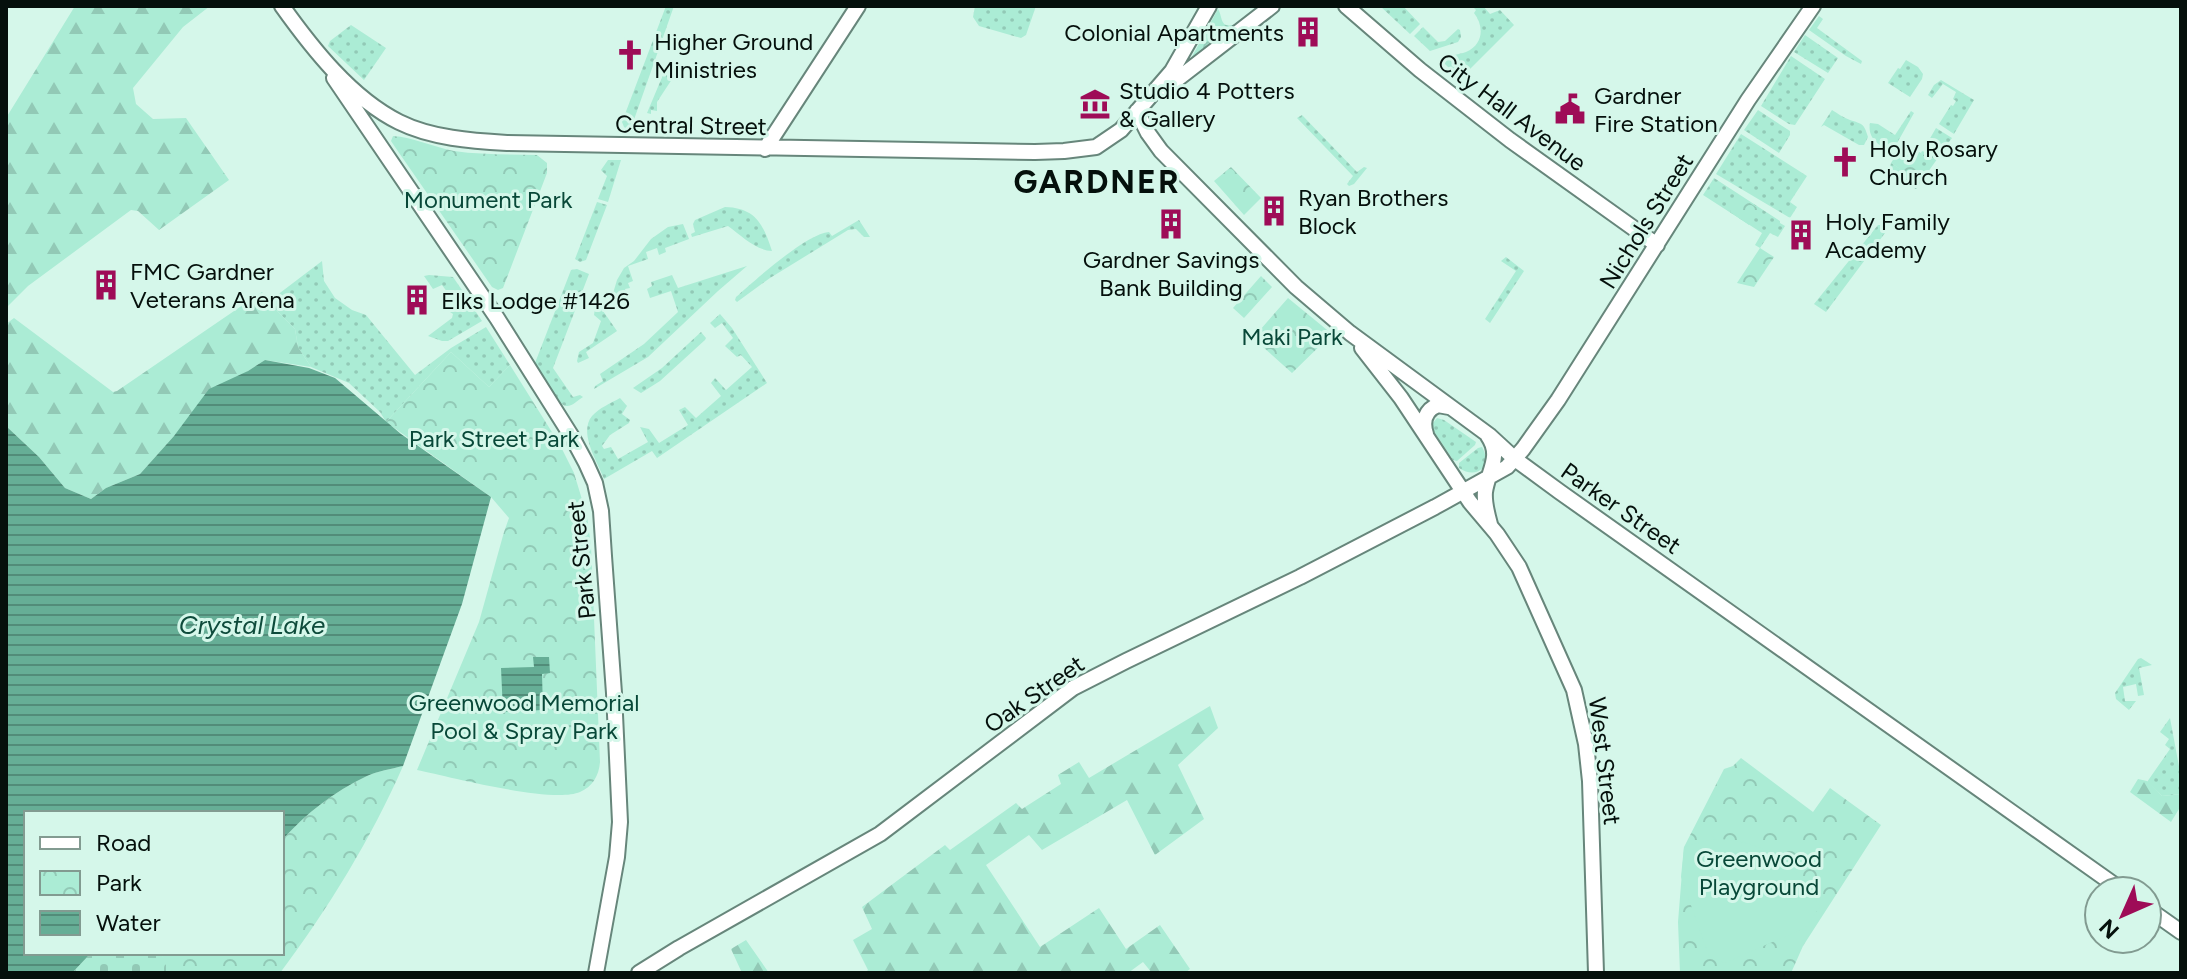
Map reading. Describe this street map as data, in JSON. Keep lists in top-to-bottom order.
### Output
{
  "streets": {
    "main road": [
      "City Hall Avenue",
      "Central Street",
      "Nichols Street",
      "Parker Street",
      "Park Street",
      "Oak Street",
      "West Street"
    ]
  },
  "crossings": [
    ["City Hall Avenue", "Nichols Street"],
    ["Central Street", "Parker Street"],
    ["Central Street", "Park Street"],
    ["Nichols Street", "Parker Street"],
    ["Nichols Street", "Oak Street"],
    ["Parker Street", "Oak Street"],
    ["Parker Street", "West Street"],
    ["Oak Street", "West Street"]
  ],
  "districts": ["GARDNER"],
  "water": ["Crystal Lake"],
  "parks": [
    "Monument Park",
    "Maki Park",
    "Park Street Park",
    "Greenwood Memorial Pool & Spray Park",
    "Greenwood Playground"
  ],
  "places": {
    "building": [
      "Colonial Apartments",
      "Ryan Brothers Block",
      "Gardner Savings Bank Building",
      "Holy Family Academy",
      "FMC Gardner Veterans Arena",
      "Elks Lodge #1426"
    ],
    "church": ["Higher Ground Ministries", "Holy Rosary Church"],
    "museum": ["Studio 4 Potters & Gallery"],
    "public building": ["Gardner Fire Station"]
  },
  "legend": ["Road", "Park", "Water"],
  "north": "bottom left"
}
